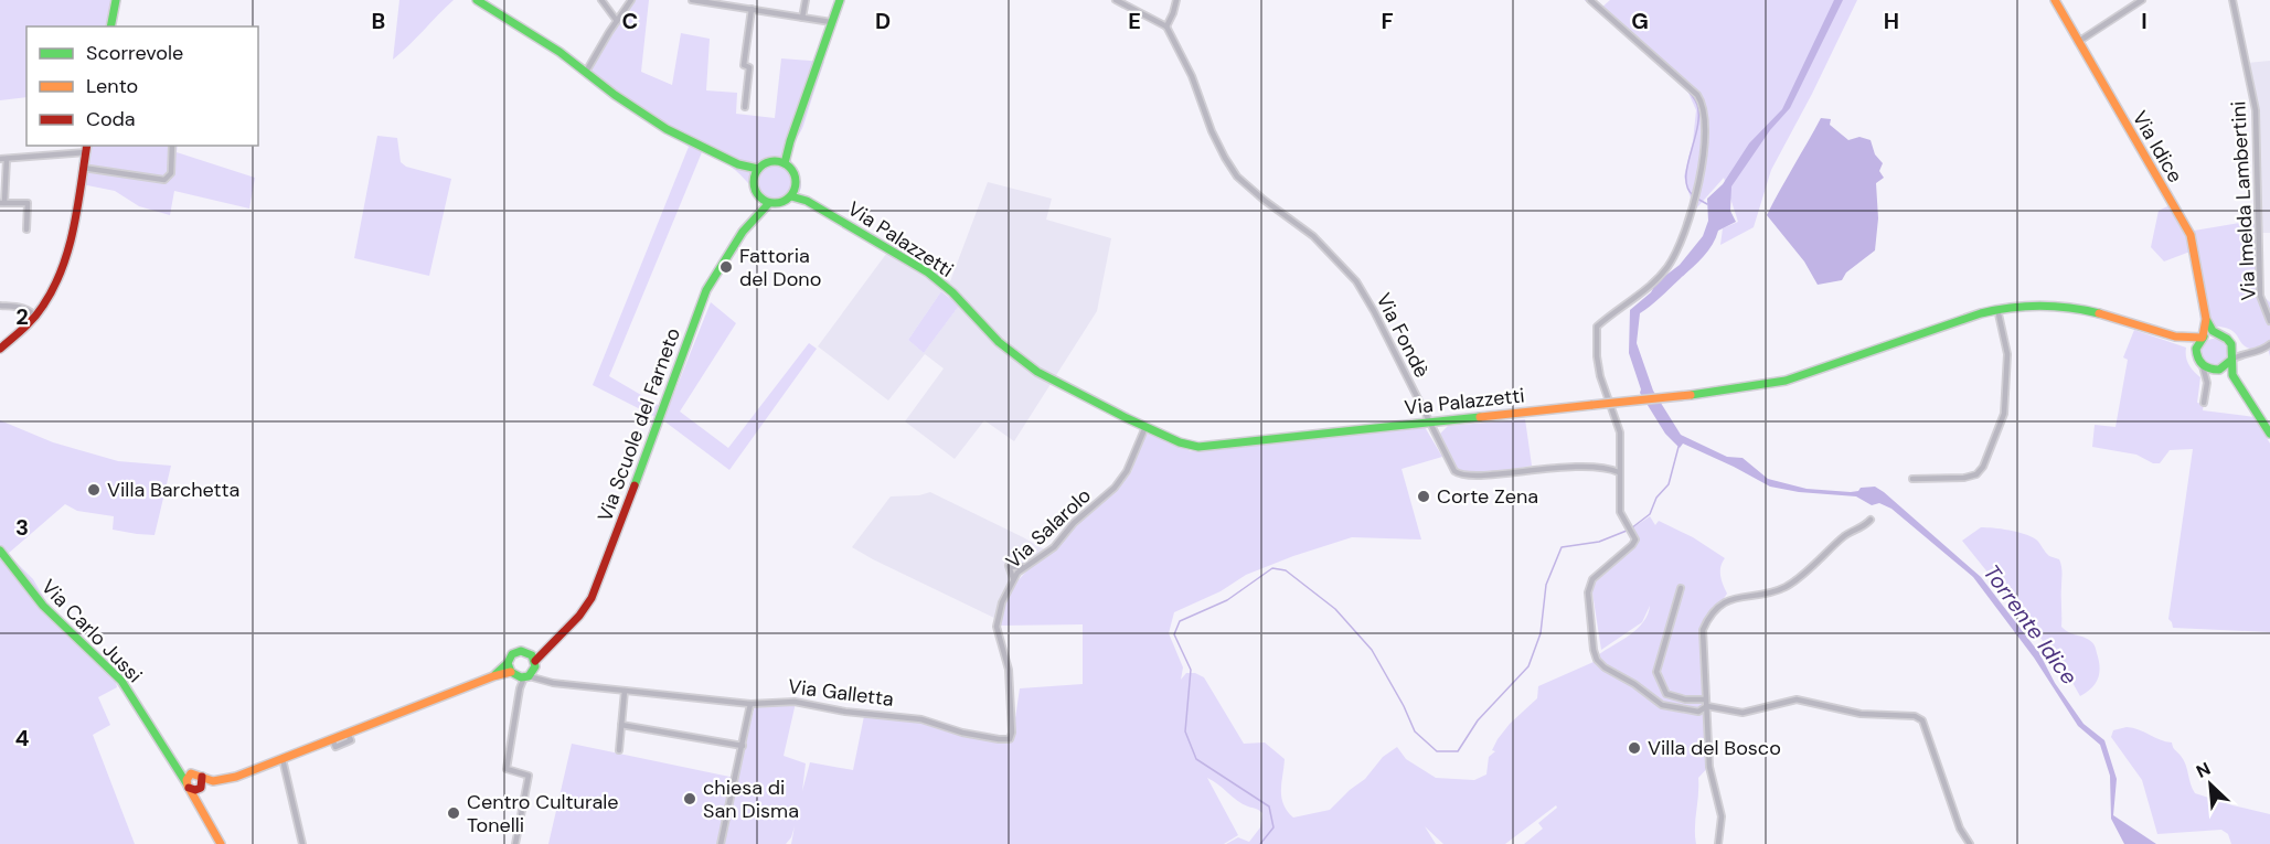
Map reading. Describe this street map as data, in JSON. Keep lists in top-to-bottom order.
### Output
{
  "streets": {
    "main road": [
      "Via Idice",
      "Via Palazzetti",
      "Via Scuole del Farneto",
      "Via Carlo Jussi",
      "Via Galletta"
    ],
    "street": ["Via Imelda Lambertini", "Via Fondè", "Via Salarolo"]
  },
  "crossings": [
    ["Via Idice", "Via Palazzetti"],
    ["Via Palazzetti", "Via Fondè"],
    ["Via Palazzetti", "Via Scuole del Farneto"],
    ["Via Palazzetti", "Via Salarolo"],
    ["Via Scuole del Farneto", "Via Galletta"],
    ["Via Salarolo", "Via Galletta"],
    ["Via Carlo Jussi", "Via Galletta"]
  ],
  "water": ["Torrente Idice"],
  "places": [
    "Fattoria del Dono",
    "Villa Barchetta",
    "Corte Zena",
    "Villa del Bosco",
    "chiesa di San Disma",
    "Centro Culturale Tonelli"
  ],
  "legend": ["Scorrevole", "Lento", "Coda"],
  "north": "top left",
  "grid": {
    "columns": [
      "B",
      "C",
      "D",
      "E",
      "F",
      "G",
      "H",
      "I"
    ],
    "rows": ["2", "3", "4"]
  }
}
